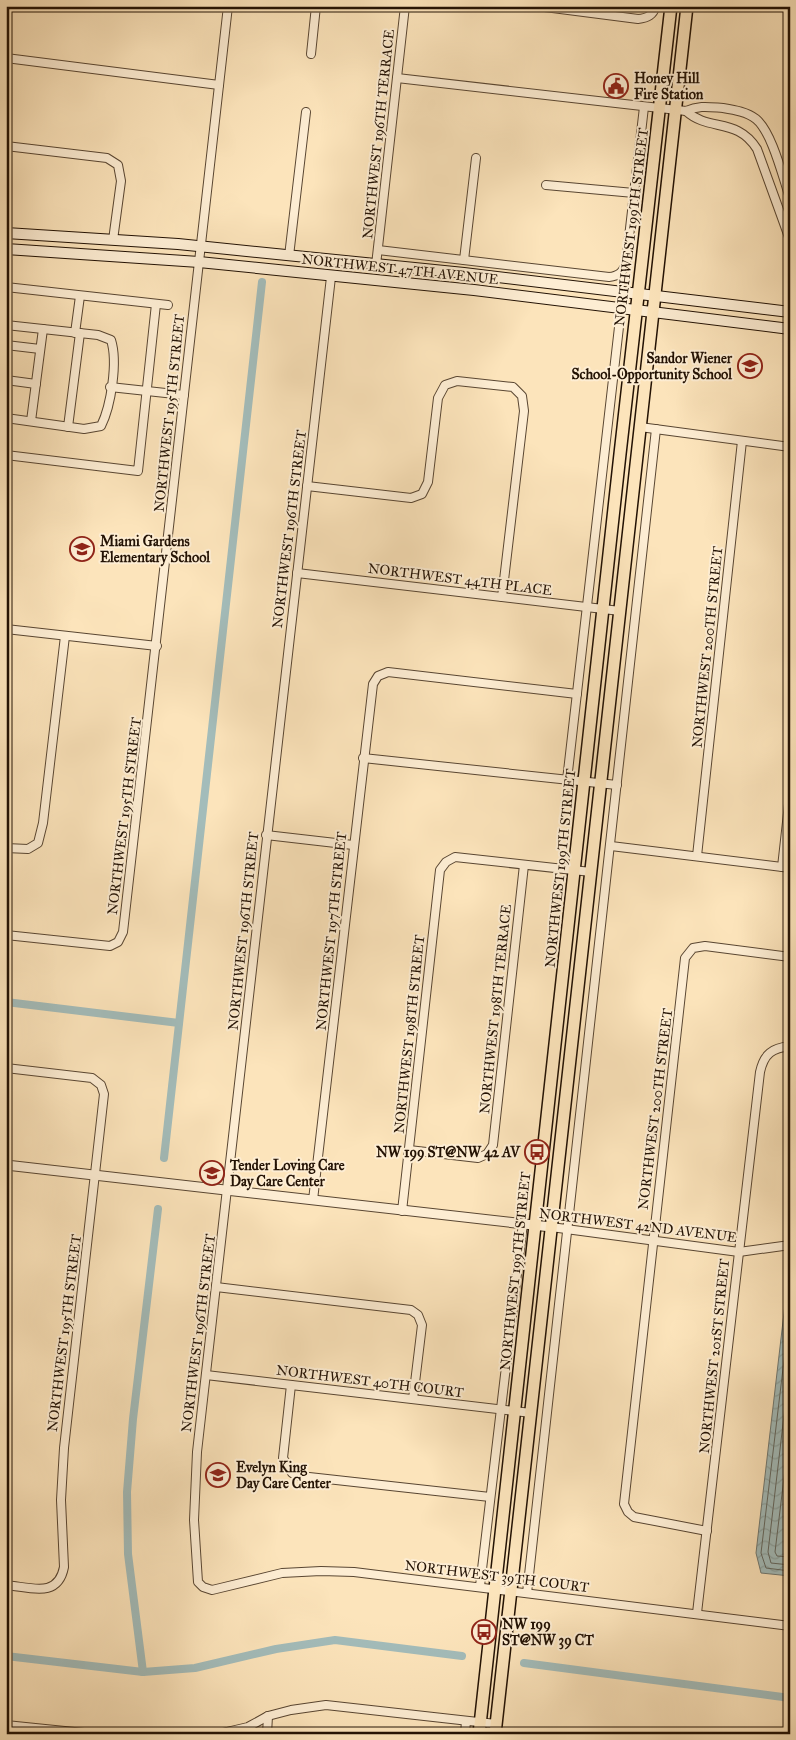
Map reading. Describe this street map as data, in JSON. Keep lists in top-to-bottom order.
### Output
{
  "streets": {
    "main road": ["NORTHWEST 199TH STREET", "NORTHWEST 47TH AVENUE"],
    "street": [
      "NORTHWEST 196TH TERRACE",
      "NORTHWEST 195TH STREET",
      "NORTHWEST 196TH STREET",
      "NORTHWEST 44TH PLACE",
      "NORTHWEST 200TH STREET",
      "NORTHWEST 197TH STREET",
      "NORTHWEST 198TH TERRACE",
      "NORTHWEST 198TH STREET",
      "NORTHWEST 42ND AVENUE",
      "NORTHWEST 201ST STREET",
      "NORTHWEST 40TH COURT",
      "NORTHWEST 39TH COURT"
    ]
  },
  "crossings": [
    ["NORTHWEST 196TH TERRACE", "NORTHWEST 47TH AVENUE"],
    ["NORTHWEST 199TH STREET", "NORTHWEST 47TH AVENUE"],
    ["NORTHWEST 199TH STREET", "NORTHWEST 44TH PLACE"],
    ["NORTHWEST 199TH STREET", "NORTHWEST 42ND AVENUE"],
    ["NORTHWEST 199TH STREET", "NORTHWEST 40TH COURT"],
    ["NORTHWEST 199TH STREET", "NORTHWEST 39TH COURT"],
    ["NORTHWEST 47TH AVENUE", "NORTHWEST 195TH STREET"],
    ["NORTHWEST 47TH AVENUE", "NORTHWEST 196TH STREET"],
    ["NORTHWEST 195TH STREET", "NORTHWEST 42ND AVENUE"],
    ["NORTHWEST 196TH STREET", "NORTHWEST 44TH PLACE"],
    ["NORTHWEST 196TH STREET", "NORTHWEST 42ND AVENUE"],
    ["NORTHWEST 196TH STREET", "NORTHWEST 40TH COURT"],
    ["NORTHWEST 196TH STREET", "NORTHWEST 39TH COURT"],
    ["NORTHWEST 200TH STREET", "NORTHWEST 42ND AVENUE"],
    ["NORTHWEST 200TH STREET", "NORTHWEST 201ST STREET"],
    ["NORTHWEST 197TH STREET", "NORTHWEST 42ND AVENUE"],
    ["NORTHWEST 198TH TERRACE", "NORTHWEST 198TH STREET"],
    ["NORTHWEST 198TH STREET", "NORTHWEST 42ND AVENUE"],
    ["NORTHWEST 42ND AVENUE", "NORTHWEST 201ST STREET"],
    ["NORTHWEST 201ST STREET", "NORTHWEST 39TH COURT"]
  ],
  "places": {
    "public building": ["Honey Hill Fire Station"],
    "school or university": [
      "Sandor Wiener School-Opportunity School",
      "Miami Gardens Elementary School",
      "Tender Loving Care Day Care Center",
      "Evelyn King Day Care Center"
    ],
    "bus stop": ["NW 199 ST@NW 42 AV", "NW 199 ST@NW 39 CT"]
  }
}
